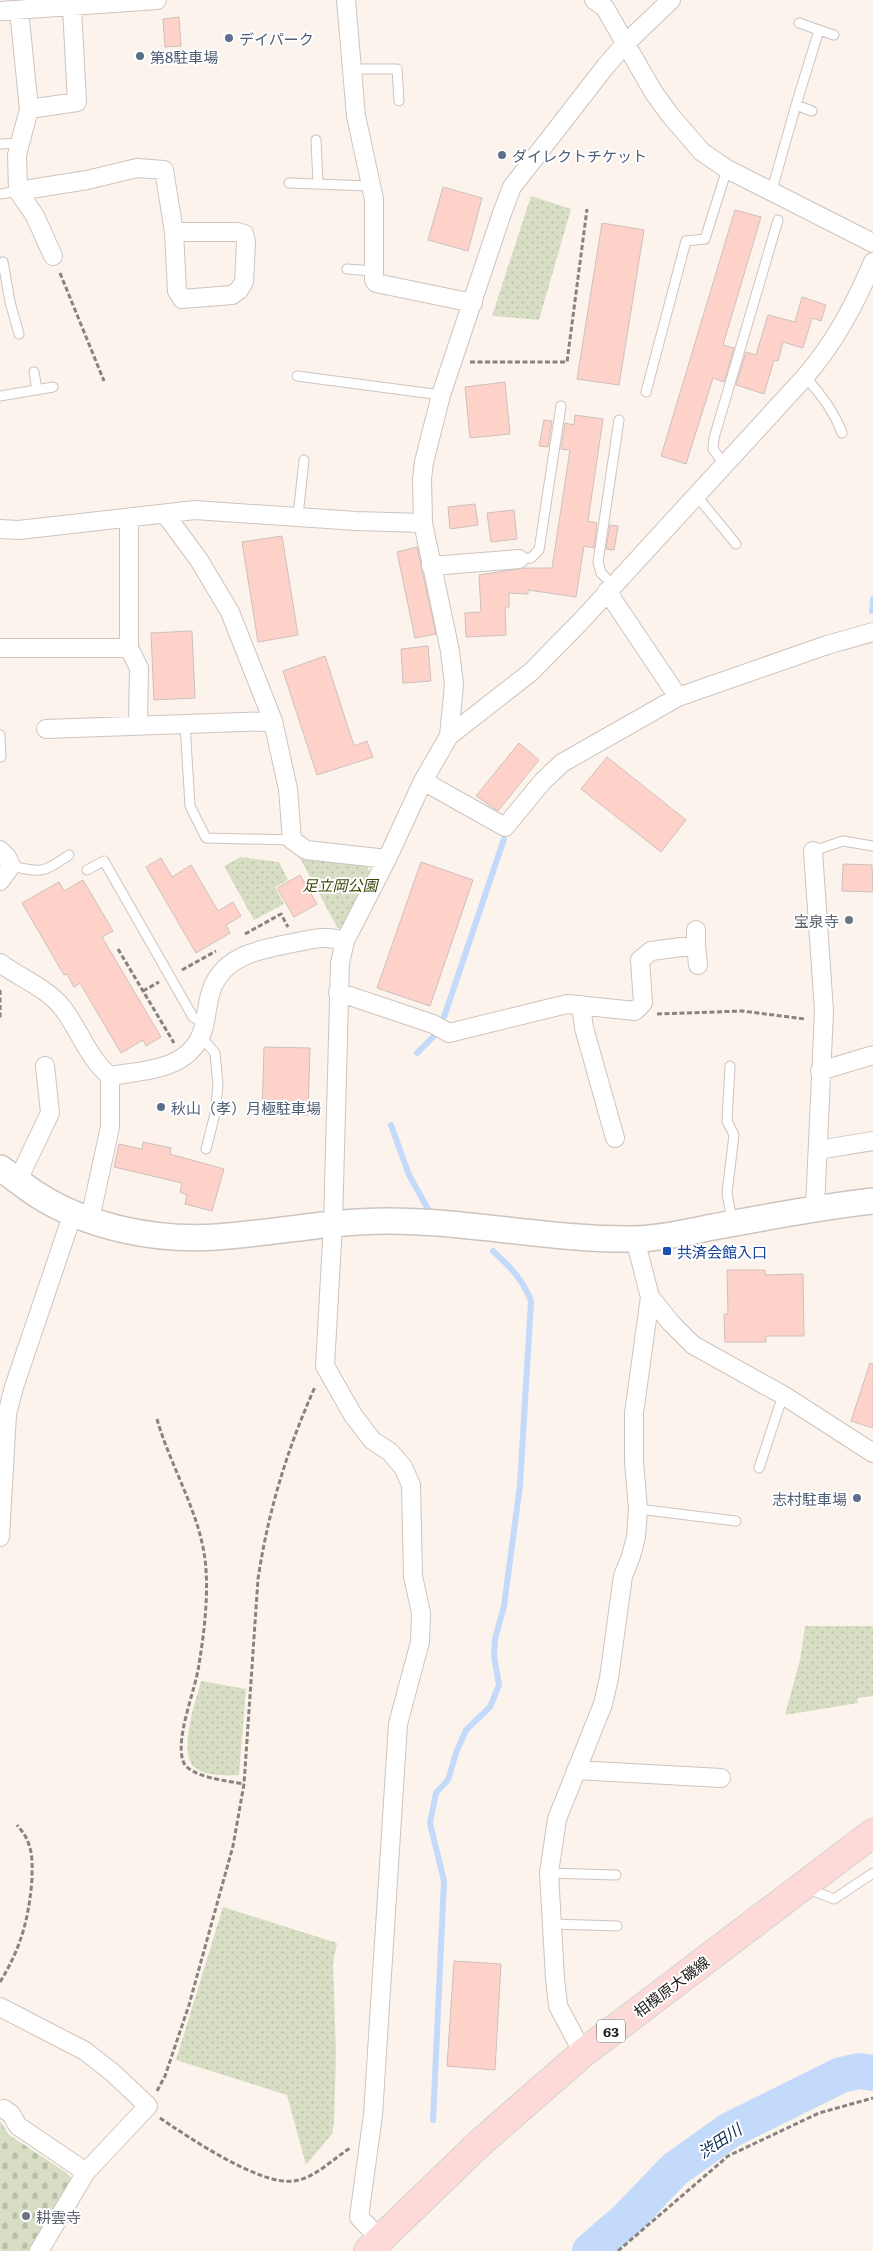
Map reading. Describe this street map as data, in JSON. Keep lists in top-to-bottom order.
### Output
{
  "streets": {
    "main road": ["相模原大磯線", "63"]
  },
  "water": ["渋田川"],
  "parks": ["足立岡公園"],
  "places": {
    "other": [
      "デイパーク",
      "第8駐車場",
      "ダイレクトチケット",
      "宝泉寺",
      "秋山（孝）月極駐車場",
      "志村駐車場",
      "耕雲寺"
    ],
    "transit": ["共済会館入口"]
  }
}
